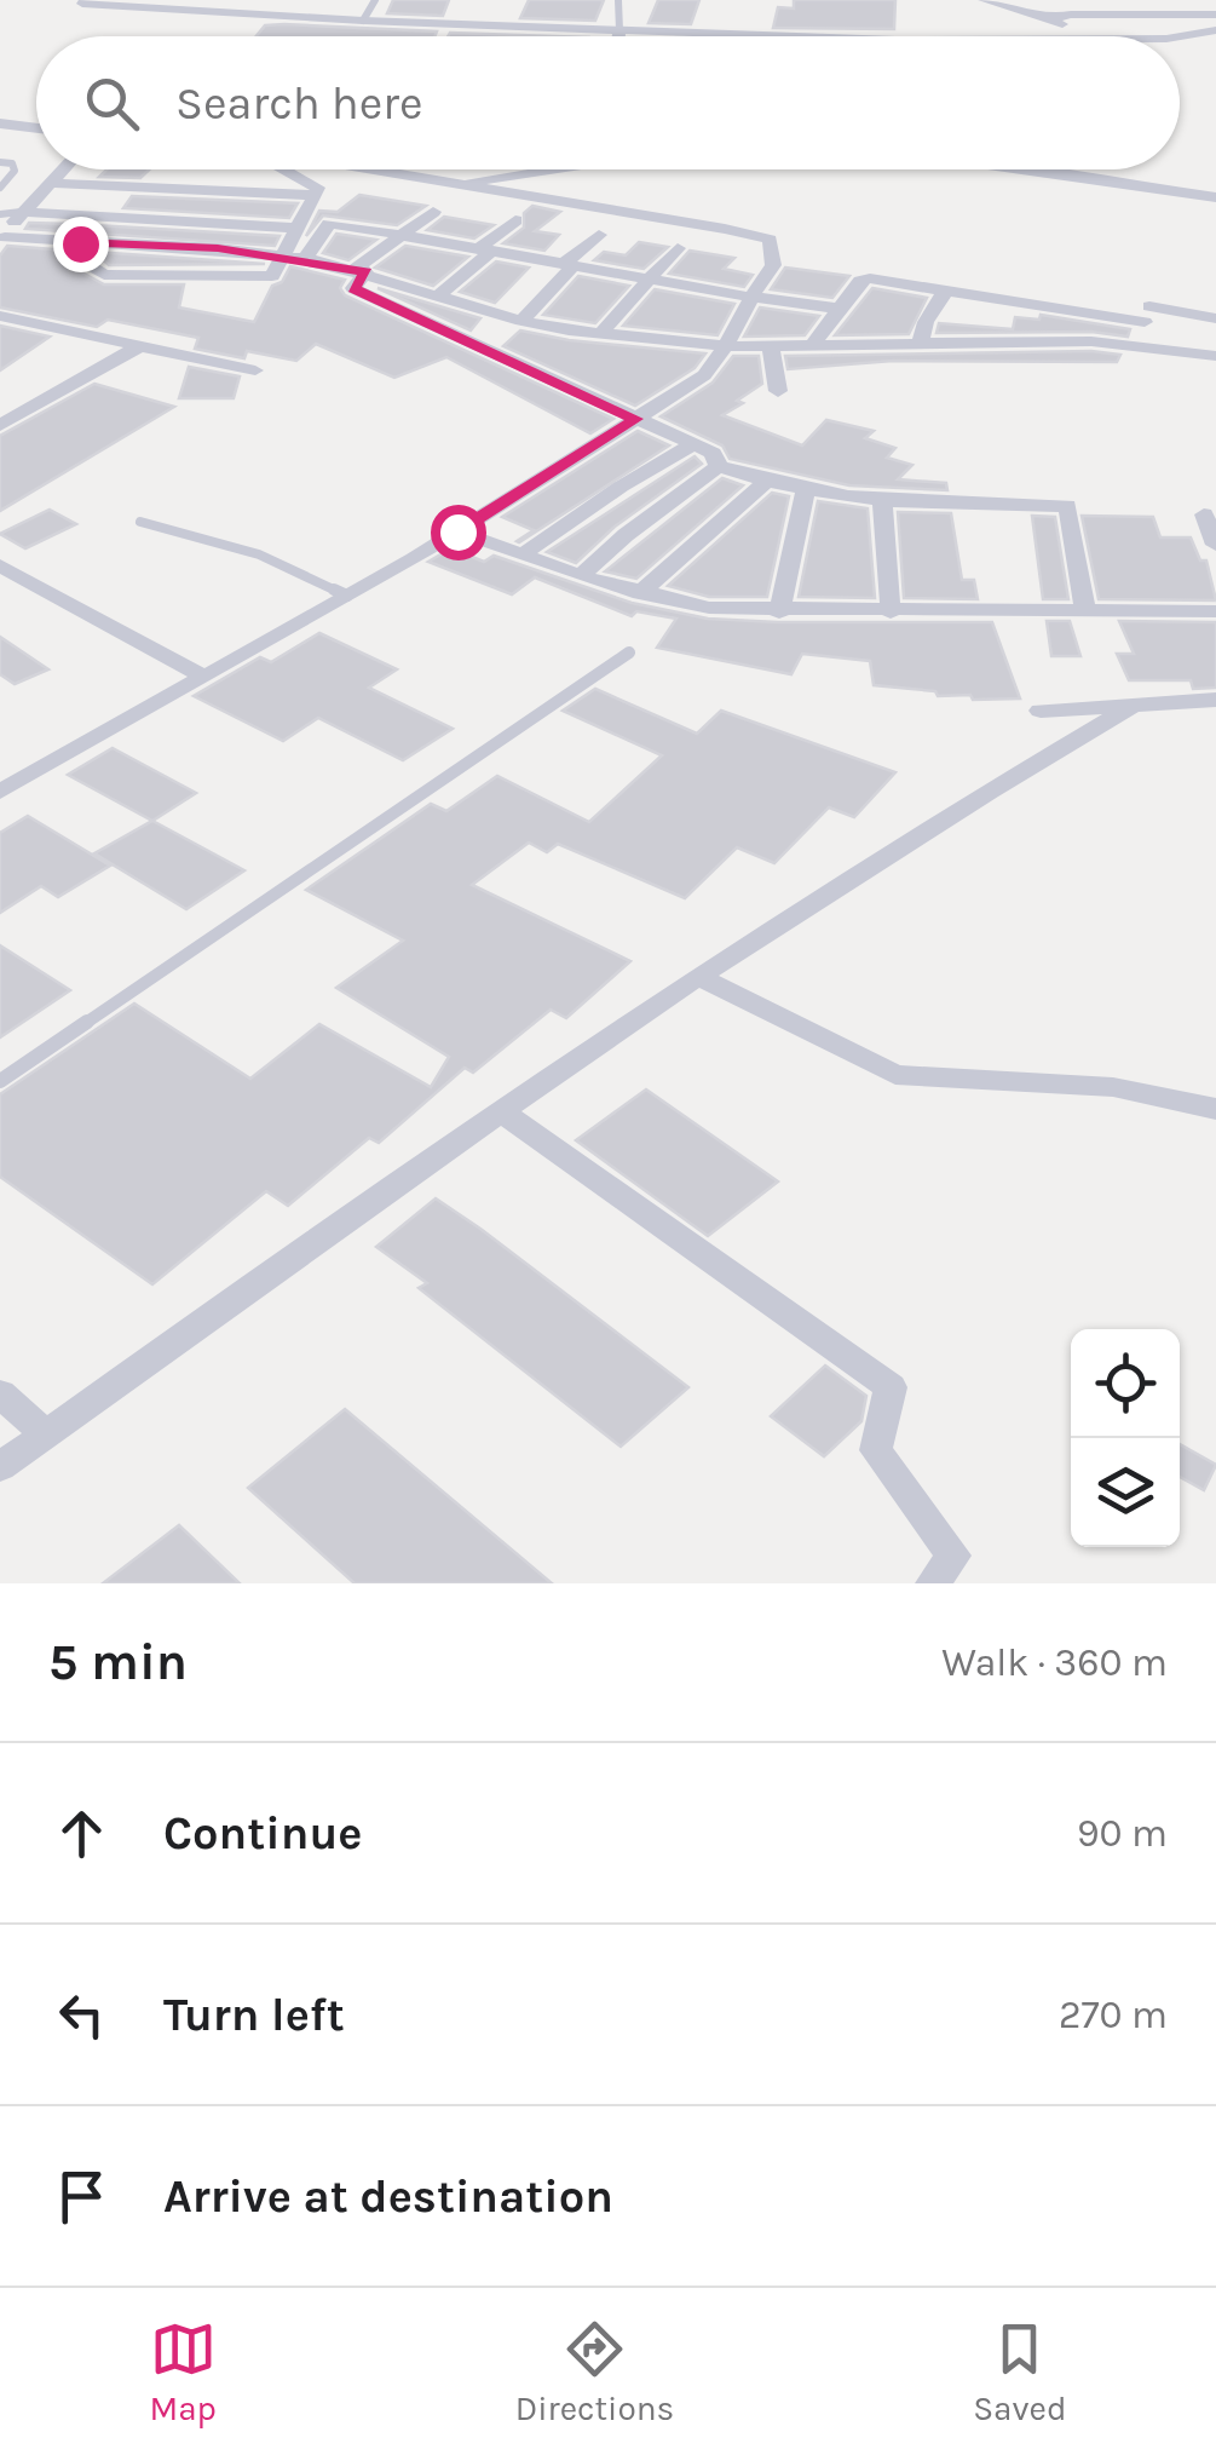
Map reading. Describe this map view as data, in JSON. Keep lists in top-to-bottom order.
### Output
{
  "page": {
    "search": "Search here",
    "heading": ["5 min", "Walk · 360 m"],
    "list": [
      ["Continue", "90 m"],
      ["Turn left", "270 m"],
      "Arrive at destination"
    ],
    "nav": ["Map", "Directions", "Saved"]
  }
}
